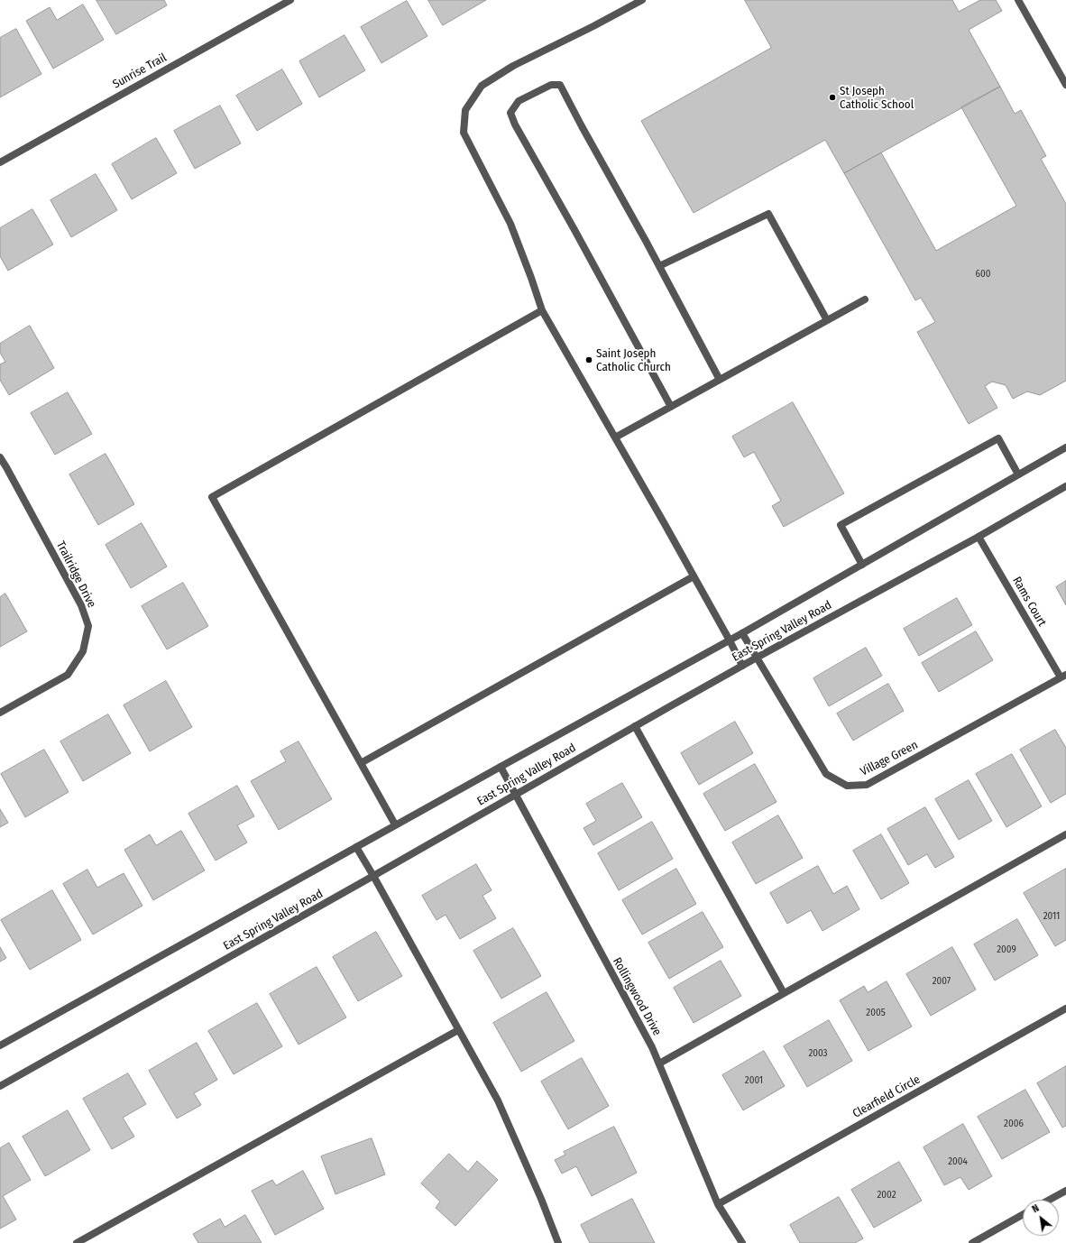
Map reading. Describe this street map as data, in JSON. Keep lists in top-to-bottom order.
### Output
{
  "streets": {
    "street": [
      "Sunrise Trail",
      "Trailridge Drive",
      "Rams Court",
      "East Spring Valley Road",
      "Village Green",
      "Rollingwood Drive",
      "Clearfield Circle"
    ]
  },
  "crossings": [
    ["Rams Court", "East Spring Valley Road"],
    ["Rams Court", "Village Green"],
    ["East Spring Valley Road", "Village Green"],
    ["East Spring Valley Road", "Rollingwood Drive"],
    ["Rollingwood Drive", "Clearfield Circle"]
  ],
  "places": ["St Joseph Catholic School", "Saint Joseph Catholic Church"],
  "house_numbers": [
    "600",
    "2011",
    "2009",
    "2007",
    "2005",
    "2003",
    "2001",
    "2006",
    "2004",
    "2002"
  ],
  "north": "top left"
}
